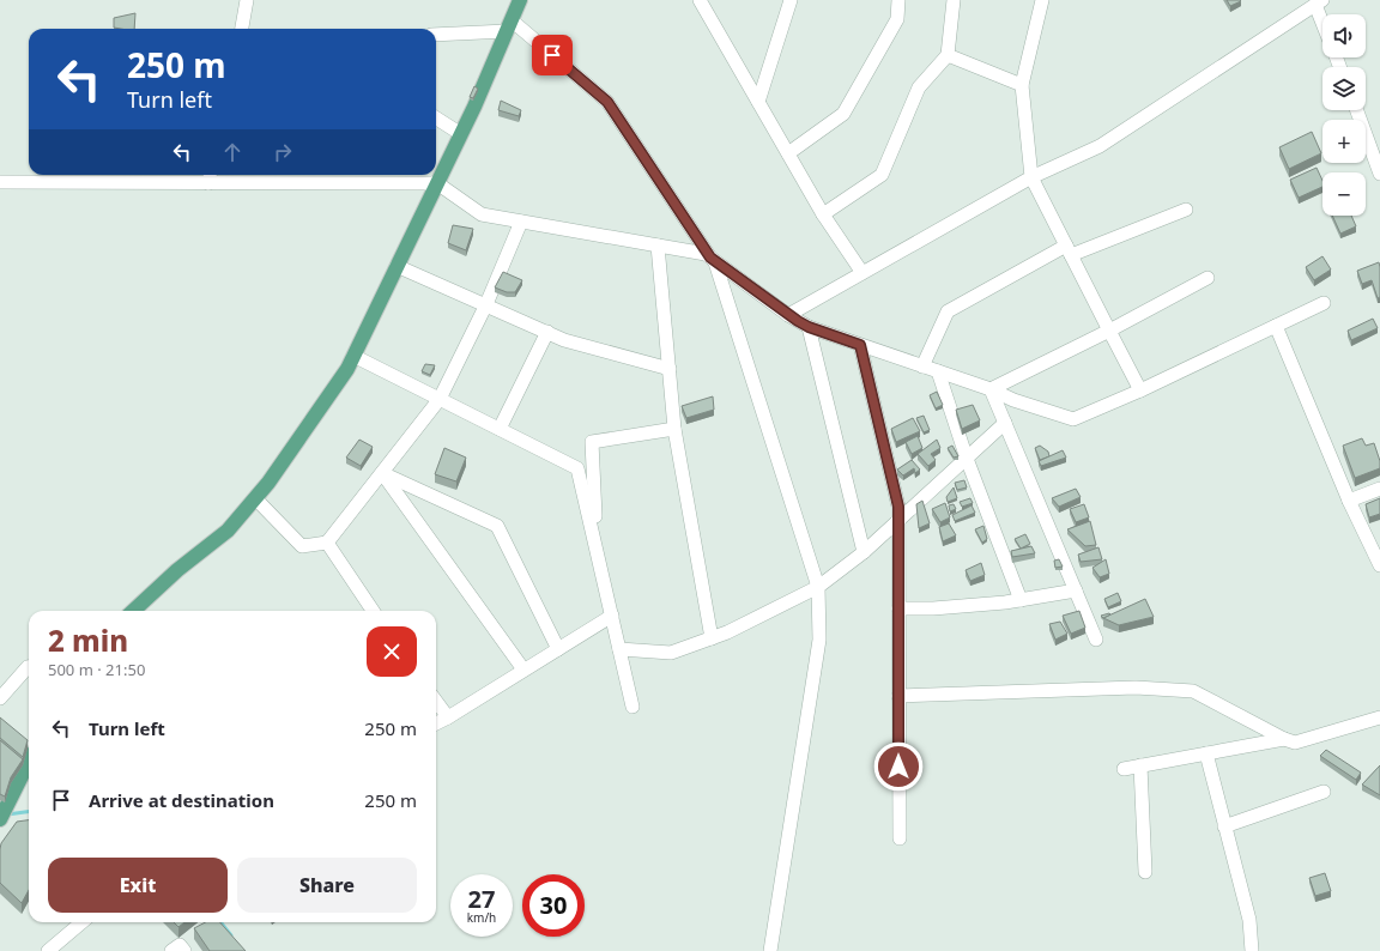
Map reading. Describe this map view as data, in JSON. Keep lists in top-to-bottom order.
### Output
{
  "page": {
    "map_buttons": ["+", "−"],
    "turn": ["250 m", "Turn left"],
    "heading": ["2 min", "500 m · 21:50"],
    "list": [
      {
        "name": "Turn left",
        "value": "250 m"
      },
      {
        "name": "Arrive at destination",
        "value": "250 m"
      }
    ],
    "buttons": ["Exit", "Share"],
    "speed": "27 km/h",
    "limit": "30"
  }
}
